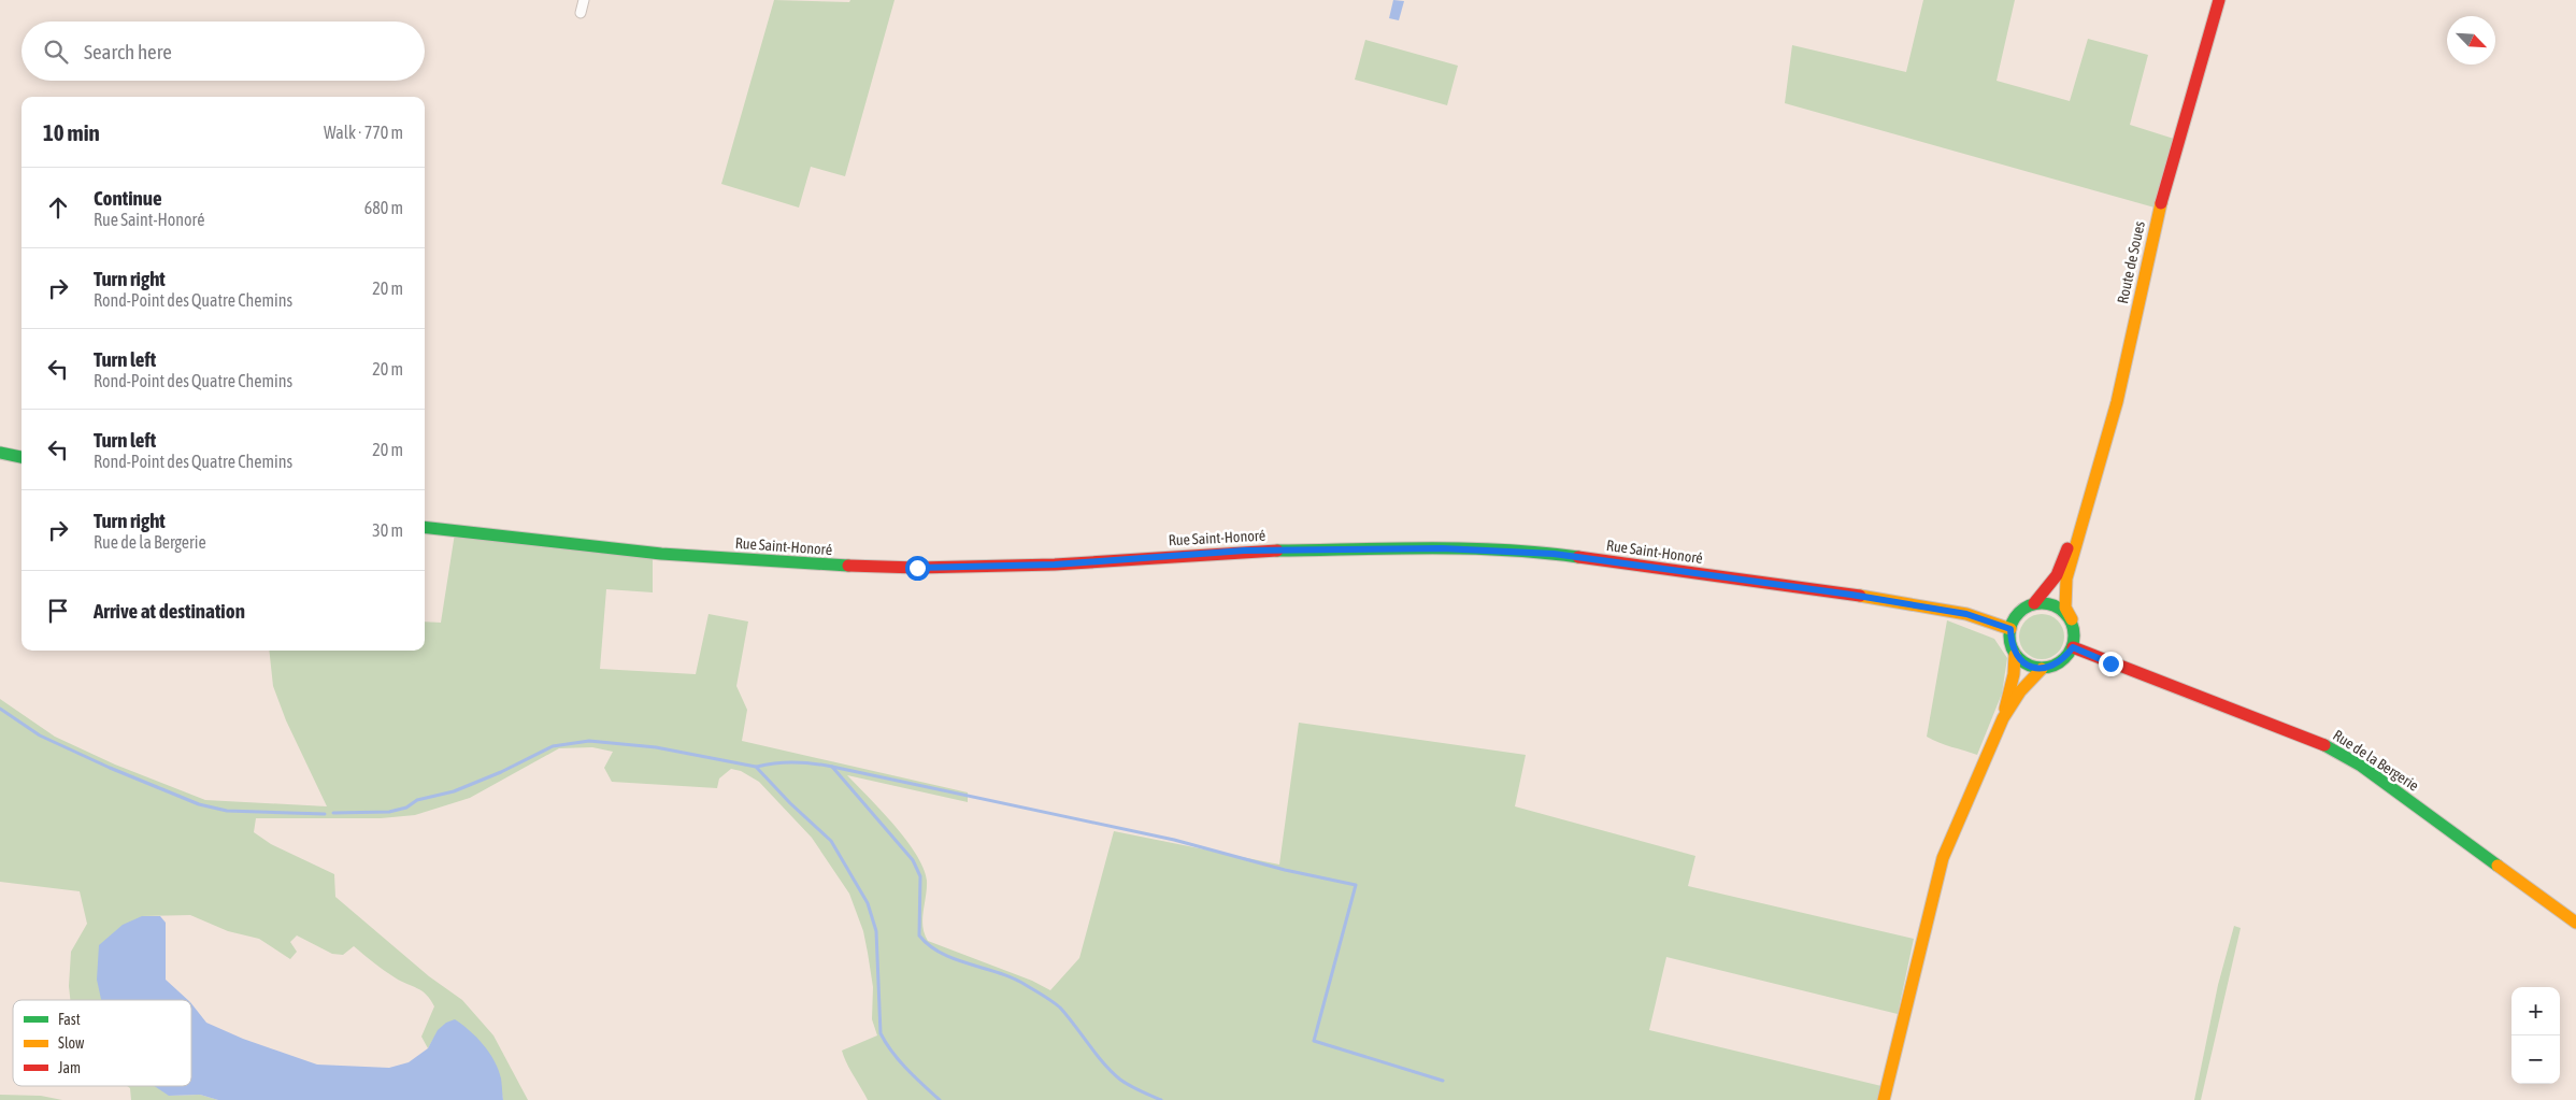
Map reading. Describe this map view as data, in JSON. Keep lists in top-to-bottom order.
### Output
{
  "streets": {
    "street": ["Route de Soues", "Rue Saint-Honoré", "Rue de la Bergerie"]
  },
  "crossings": [
    ["Route de Soues", "Rue Saint-Honoré"],
    ["Route de Soues", "Rue de la Bergerie"],
    ["Rue Saint-Honoré", "Rue de la Bergerie"]
  ],
  "legend": ["Fast", "Slow", "Jam"],
  "north": "bottom right",
  "page": {
    "search": "Search here",
    "heading": ["10 min", "Walk · 770 m"],
    "list": [
      ["Continue", "Rue Saint-Honoré", "680 m"],
      ["Turn right", "Rond-Point des Quatre Chemins", "20 m"],
      ["Turn left", "Rond-Point des Quatre Chemins", "20 m"],
      ["Turn left", "Rond-Point des Quatre Chemins", "20 m"],
      ["Turn right", "Rue de la Bergerie", "30 m"],
      "Arrive at destination"
    ],
    "map_buttons": ["+", "−"]
  }
}
